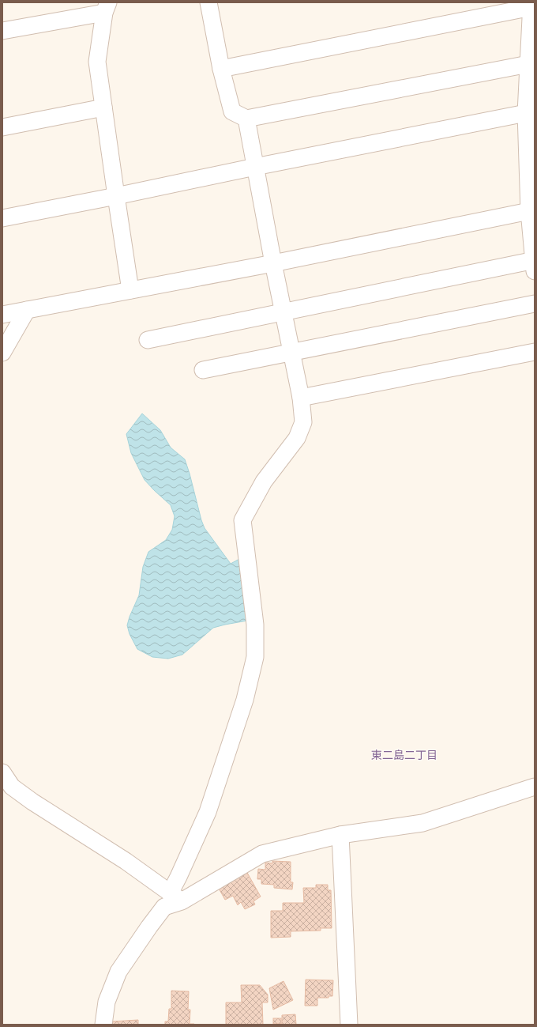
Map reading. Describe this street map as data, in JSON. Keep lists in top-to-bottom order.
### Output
{
  "districts": ["東二島二丁目"]
}
